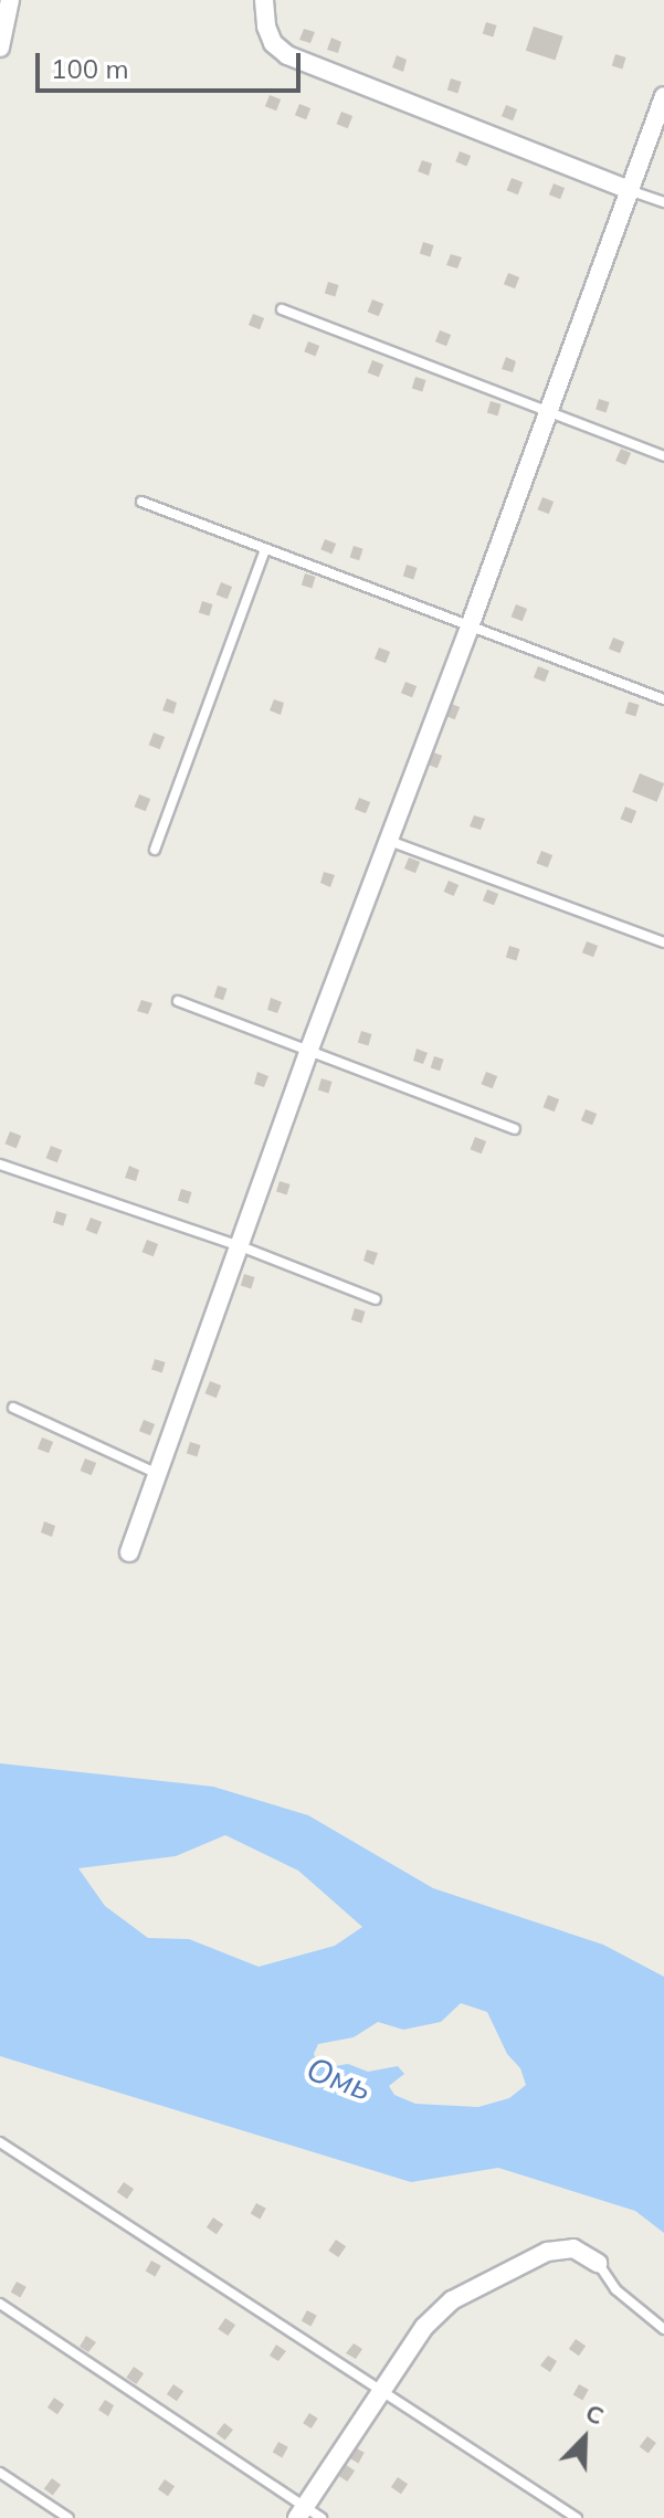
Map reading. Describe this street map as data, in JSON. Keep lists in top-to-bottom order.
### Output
{
  "water": ["Омь"],
  "scale_bar": "100 m",
  "north": "top right"
}
